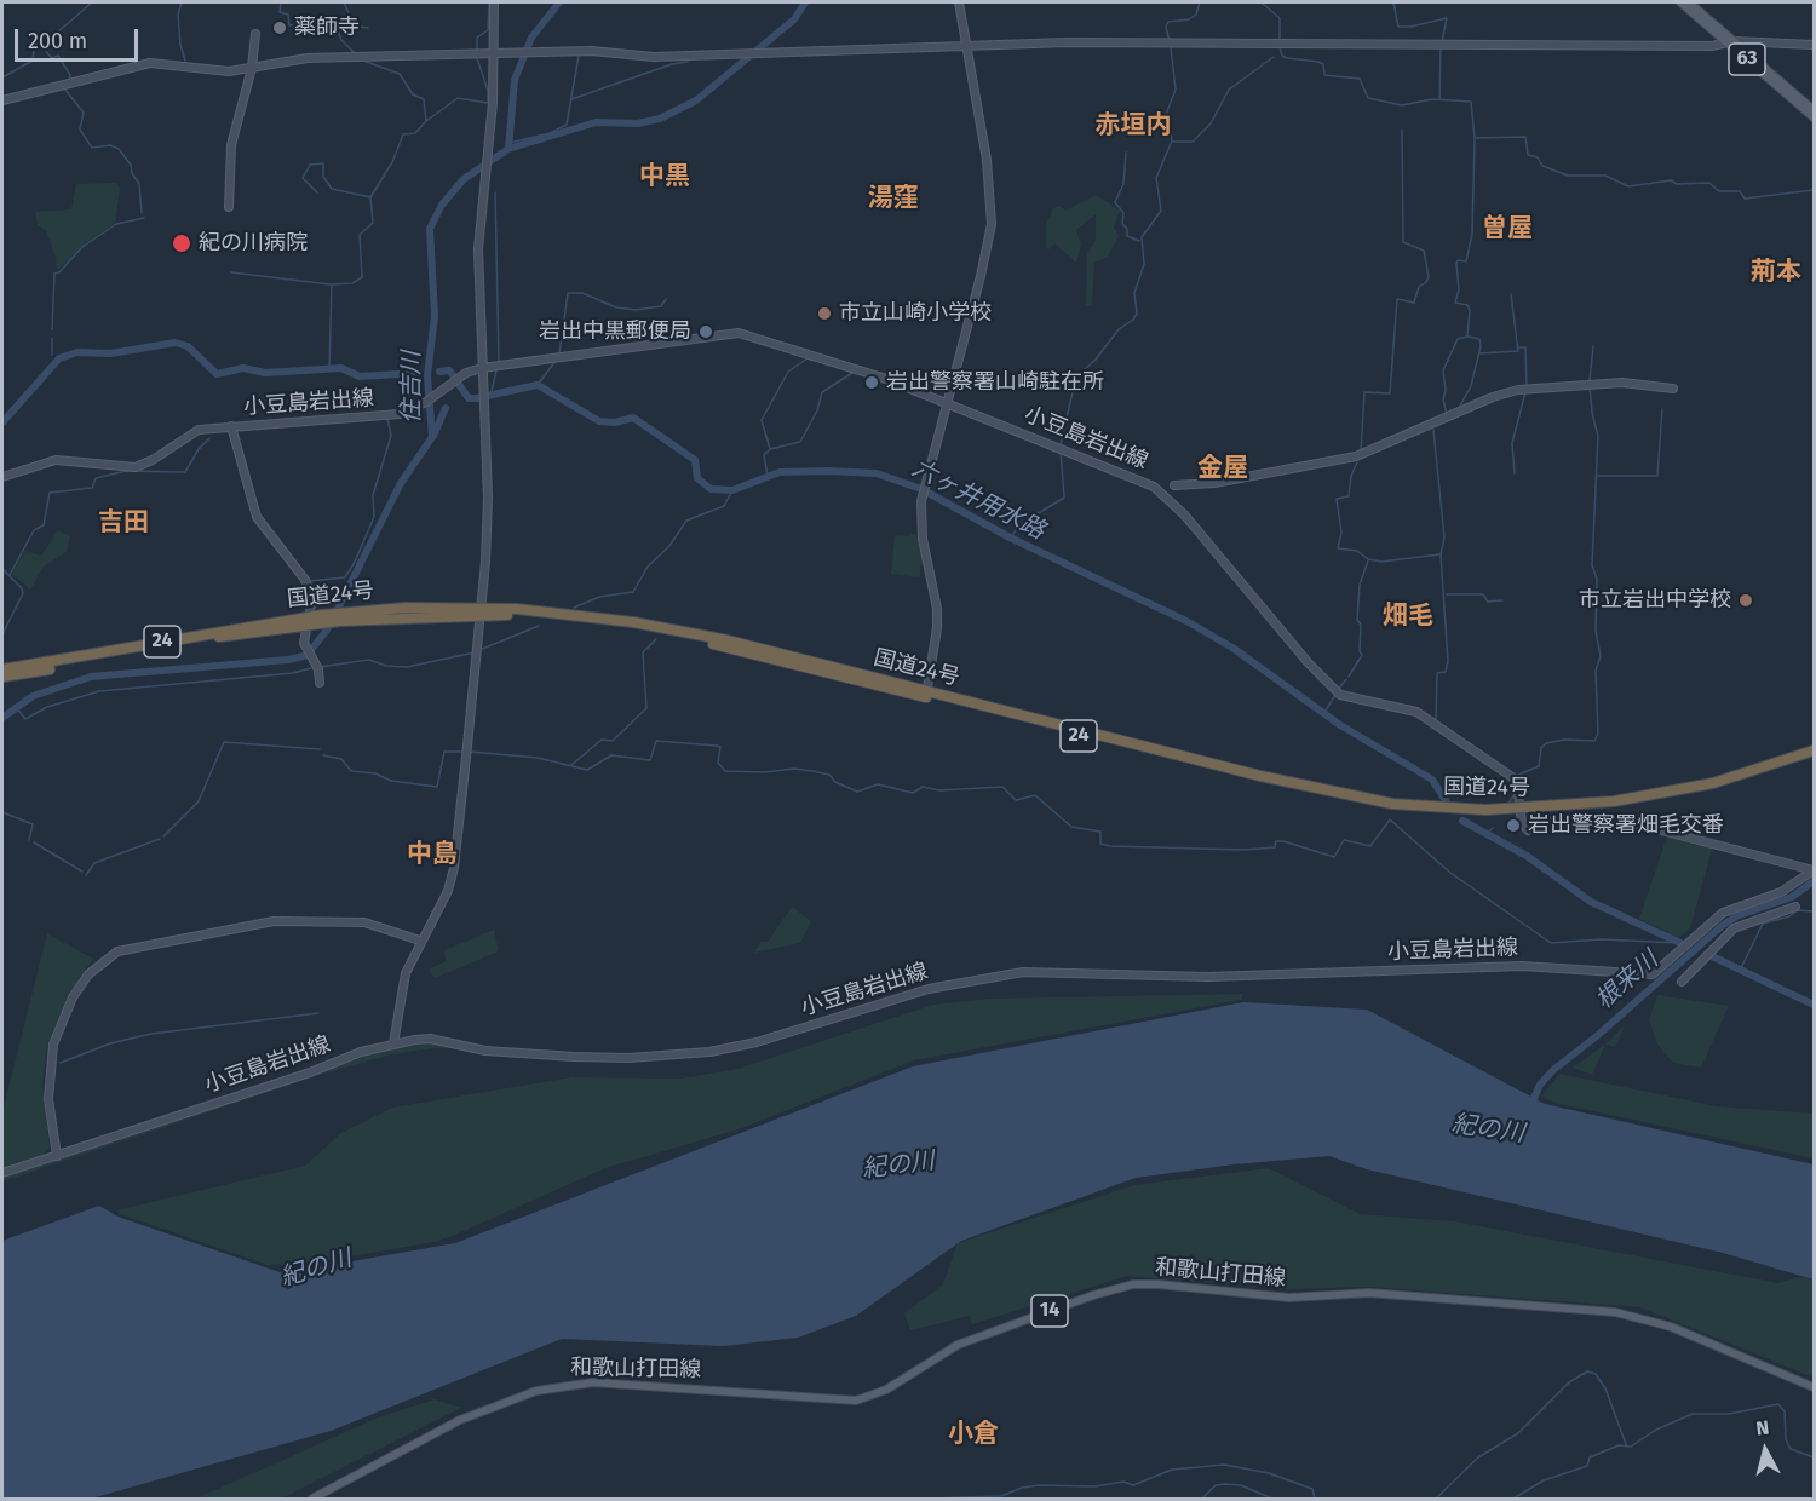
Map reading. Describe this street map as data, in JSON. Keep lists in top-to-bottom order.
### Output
{
  "streets": {
    "highway": ["国道24号", "24"],
    "main road": ["63", "和歌山打田線", "14"],
    "street": ["小豆島岩出線"]
  },
  "crossings": [
    ["小豆島岩出線", "国道24号"]
  ],
  "districts": [
    "赤垣内",
    "中黒",
    "湯窪",
    "曽屋",
    "荊本",
    "金屋",
    "吉田",
    "畑毛",
    "中島",
    "小倉"
  ],
  "water": [
    "住吉川",
    "六ヶ井用水路",
    "根来川",
    "紀の川"
  ],
  "places": [
    "薬師寺",
    "紀の川病院",
    "市立山崎小学校",
    "岩出中黒郵便局",
    "岩出警察署山崎駐在所",
    "市立岩出中学校",
    "岩出警察署畑毛交番"
  ],
  "scale_bar": "200 m",
  "north": "top"
}
